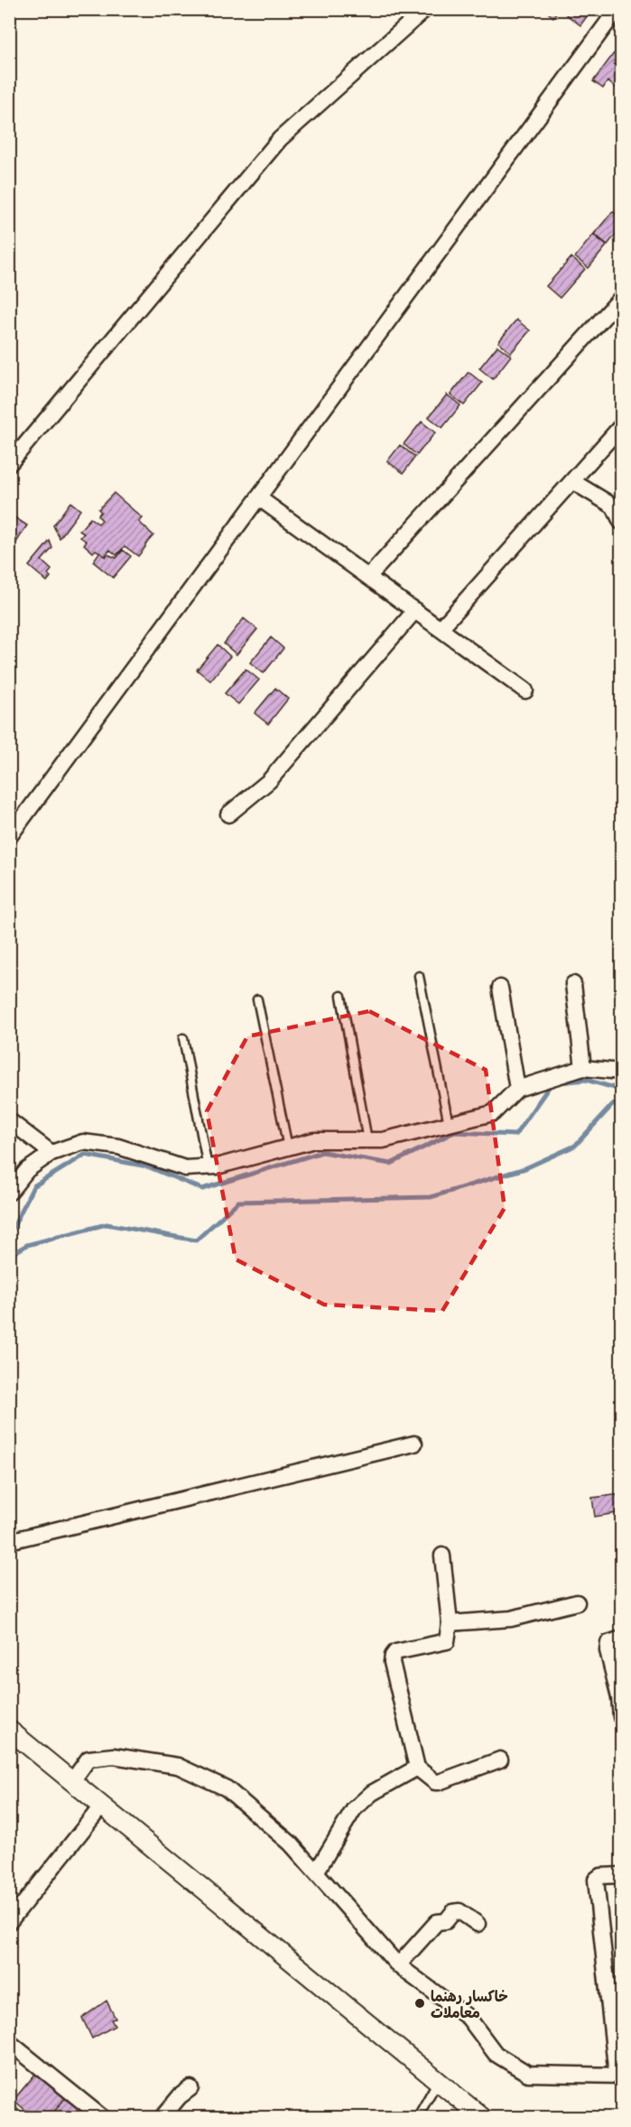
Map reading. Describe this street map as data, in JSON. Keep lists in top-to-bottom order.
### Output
{
  "places": ["خاکسار رهنما معاملات"]
}
